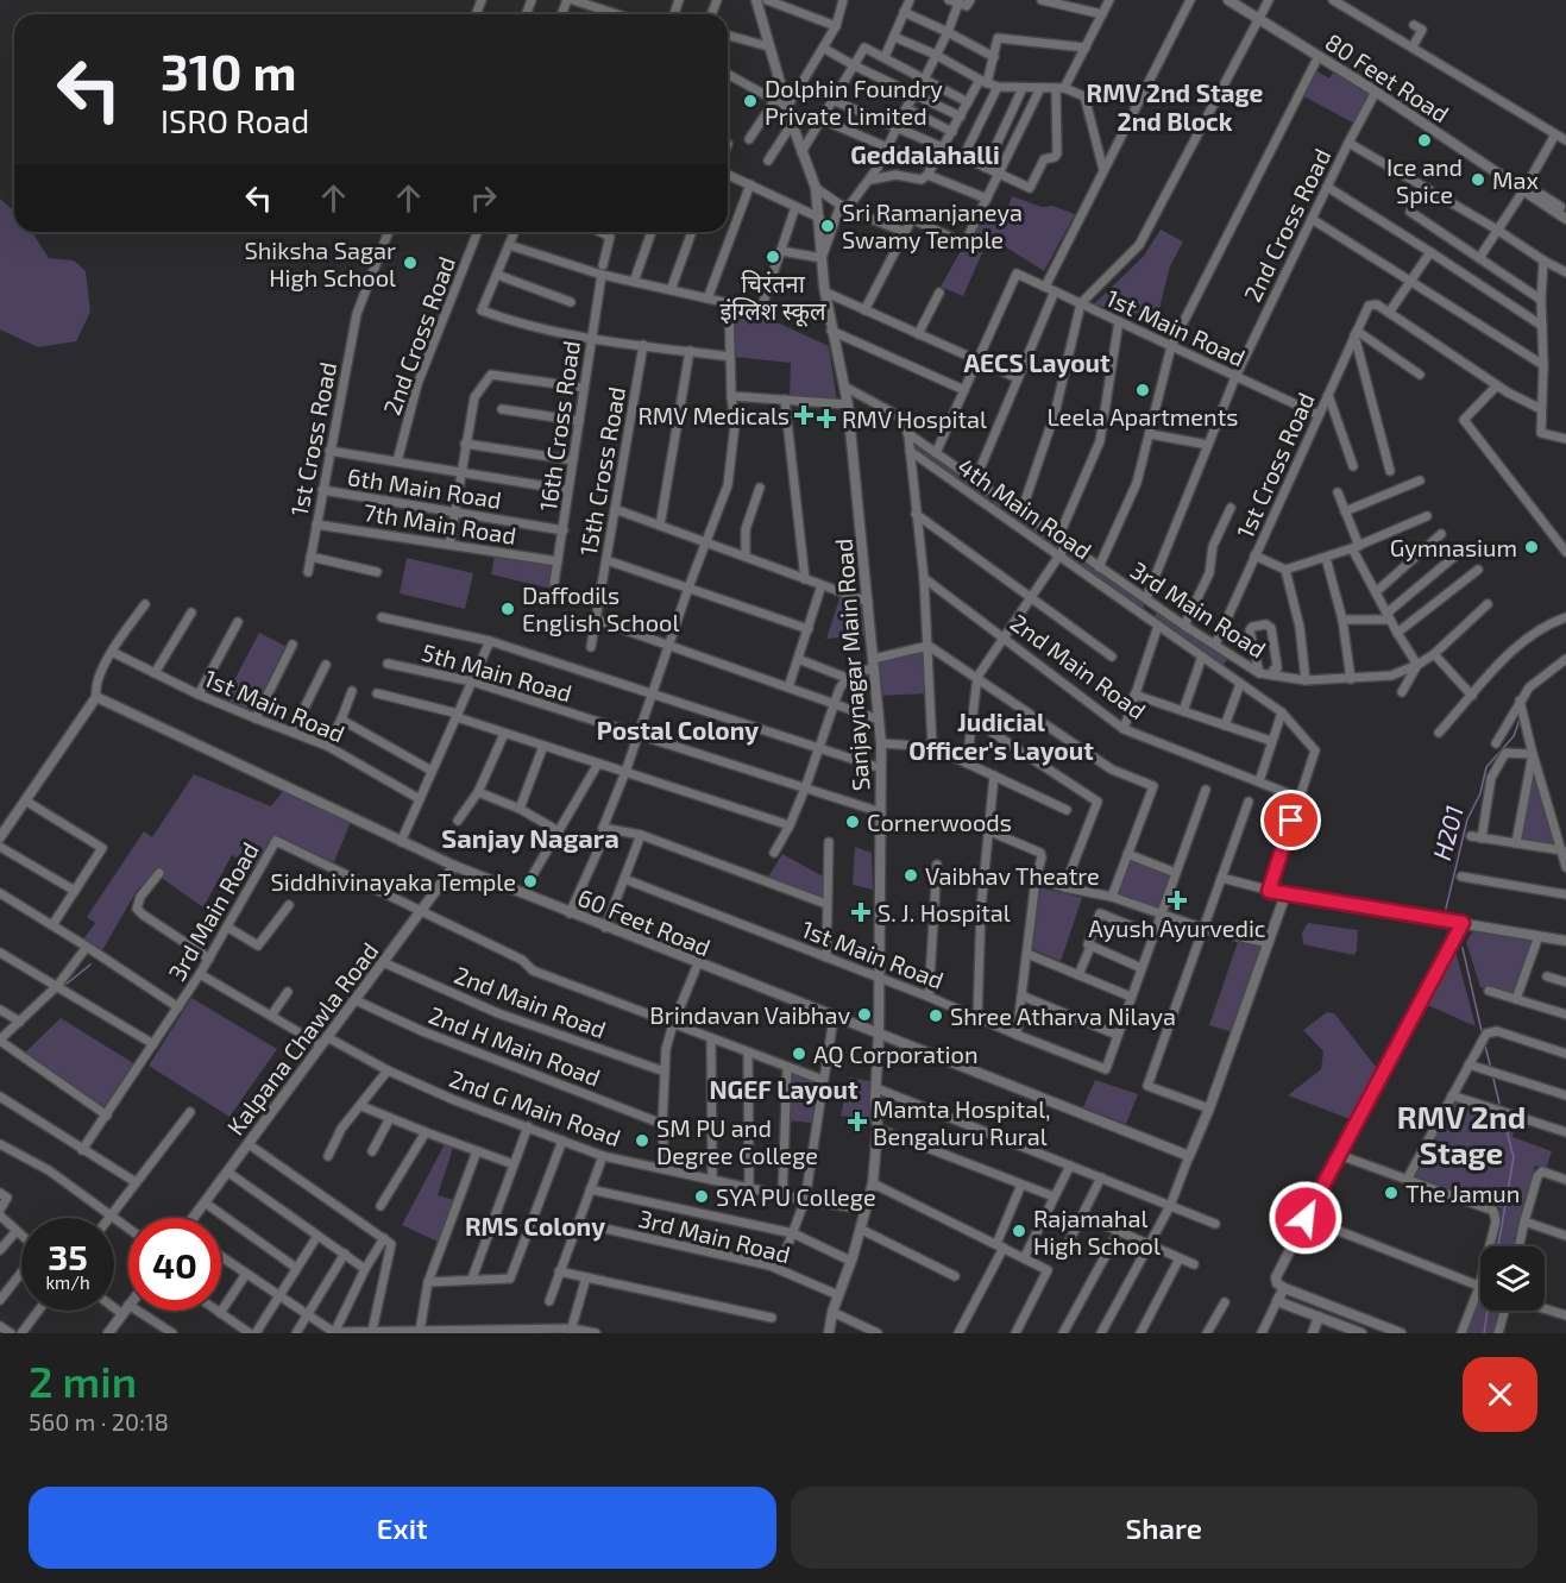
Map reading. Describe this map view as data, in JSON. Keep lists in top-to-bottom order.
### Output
{
  "streets": {
    "street": [
      "80 Feet Road",
      "2nd Cross Road",
      "1st Main Road",
      "16th Cross Road",
      "1st Cross Road",
      "15th Cross Road",
      "6th Main Road",
      "4th Main Road",
      "7th Main Road",
      "3rd Main Road",
      "Sanjaynagar Main Road",
      "2nd Main Road",
      "5th Main Road",
      "60 Feet Road",
      "Kalpana Chawla Road",
      "2nd H Main Road",
      "2nd G Main Road"
    ]
  },
  "crossings": [
    ["80 Feet Road", "2nd Cross Road"],
    ["2nd Cross Road", "1st Main Road"],
    ["2nd Cross Road", "3rd Main Road"],
    ["1st Main Road", "1st Cross Road"],
    ["1st Main Road", "Sanjaynagar Main Road"],
    ["16th Cross Road", "6th Main Road"],
    ["16th Cross Road", "7th Main Road"],
    ["1st Cross Road", "6th Main Road"],
    ["1st Cross Road", "7th Main Road"],
    ["1st Cross Road", "3rd Main Road"],
    ["4th Main Road", "2nd Main Road"],
    ["3rd Main Road", "Sanjaynagar Main Road"],
    ["3rd Main Road", "Kalpana Chawla Road"],
    ["3rd Main Road", "2nd G Main Road"],
    ["Sanjaynagar Main Road", "5th Main Road"],
    ["Sanjaynagar Main Road", "60 Feet Road"],
    ["Sanjaynagar Main Road", "2nd G Main Road"],
    ["2nd Main Road", "Kalpana Chawla Road"],
    ["60 Feet Road", "Kalpana Chawla Road"],
    ["Kalpana Chawla Road", "2nd H Main Road"],
    ["Kalpana Chawla Road", "2nd G Main Road"]
  ],
  "districts": [
    "RMV 2nd Stage 2nd Block",
    "Geddalahalli",
    "AECS Layout",
    "Judicial Officer's Layout",
    "Postal Colony",
    "Sanjay Nagara",
    "NGEF Layout",
    "RMV 2nd Stage",
    "RMS Colony"
  ],
  "water": ["H201"],
  "places": {
    "other": [
      "Dolphin Foundry Private Limited",
      "Ice and Spice",
      "Max",
      "Sri Ramanjaneya Swamy Temple",
      "चिरंतना इंग्लिश स्कूल",
      "Shiksha Sagar High School",
      "Leela Apartments",
      "Gymnasium",
      "Daffodils English School",
      "Cornerwoods",
      "Vaibhav Theatre",
      "Siddhivinayaka Temple",
      "Brindavan Vaibhav",
      "Shree Atharva Nilaya",
      "AQ Corporation",
      "SM PU and Degree College",
      "The Jamun",
      "SYA PU College",
      "Rajamahal High School"
    ],
    "health": [
      "RMV Medicals",
      "RMV Hospital",
      "Ayush Ayurvedic",
      "S. J. Hospital",
      "Mamta Hospital, Bengaluru Rural"
    ]
  },
  "page": {
    "turn": ["310 m", "ISRO Road"],
    "speed": "35 km/h",
    "limit": "40",
    "heading": ["2 min", "560 m · 20:18"],
    "buttons": ["Exit", "Share"]
  }
}
